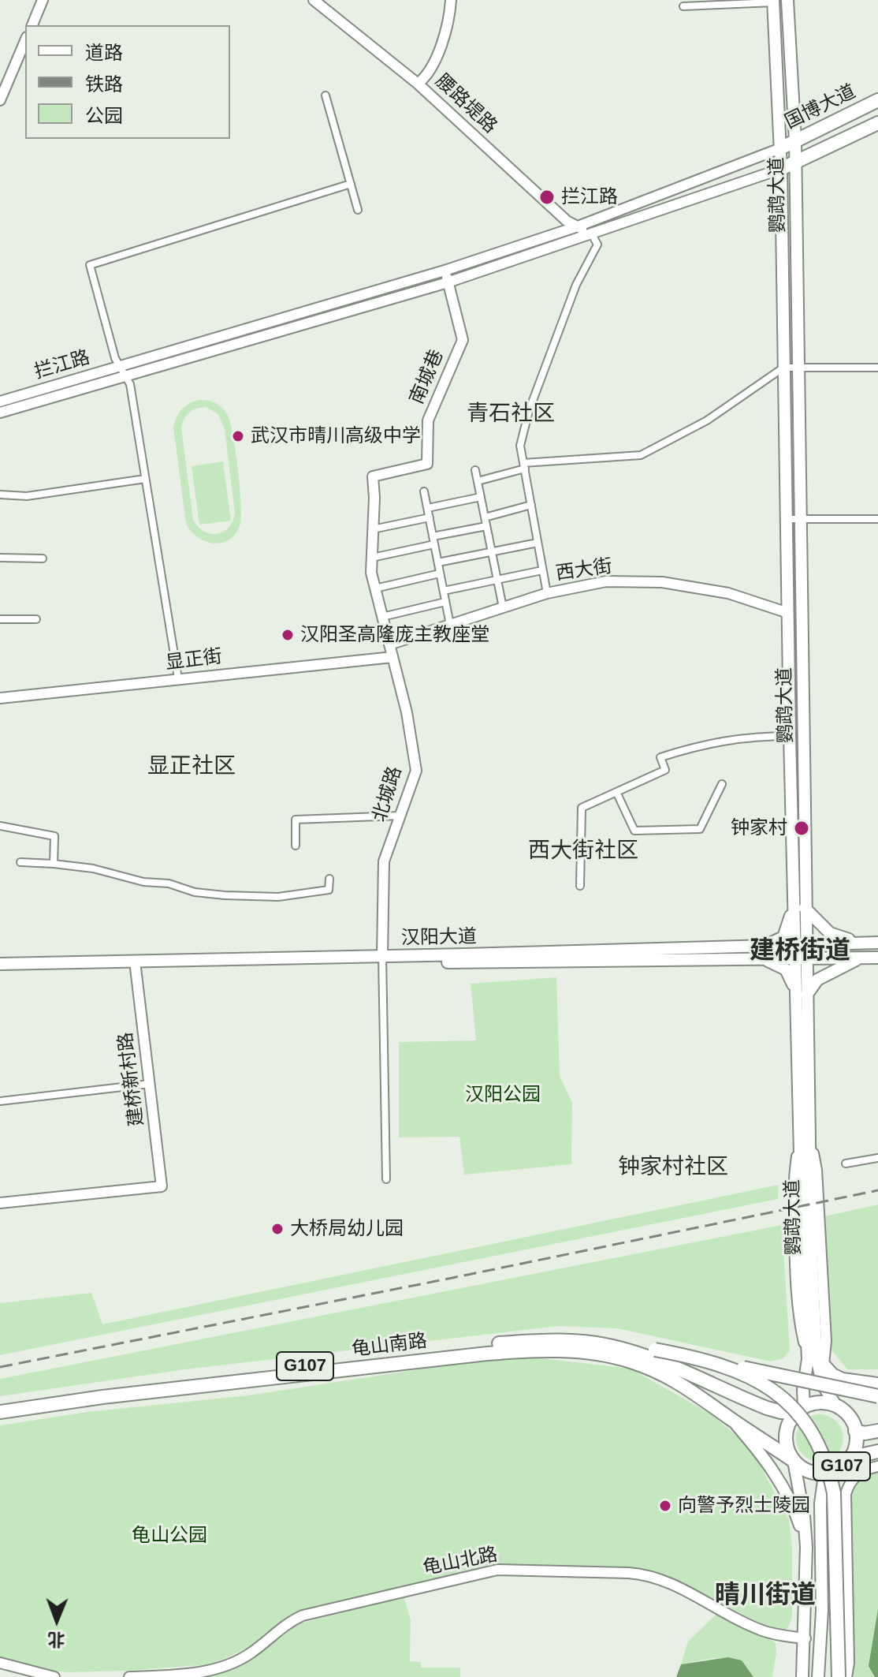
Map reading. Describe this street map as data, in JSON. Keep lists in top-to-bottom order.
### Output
{
  "streets": {
    "highway": ["国博大道", "龟山南路", "G107"],
    "main road": ["鹦鹉大道", "汉阳大道"],
    "street": [
      "腰路堤路",
      "拦江路",
      "南城巷",
      "西大街",
      "显正街",
      "北城路",
      "建桥新村路",
      "龟山北路"
    ]
  },
  "crossings": [
    ["腰路堤路", "拦江路"],
    ["国博大道", "鹦鹉大道"],
    ["国博大道", "拦江路"],
    ["鹦鹉大道", "拦江路"],
    ["鹦鹉大道", "西大街"],
    ["鹦鹉大道", "汉阳大道"],
    ["鹦鹉大道", "G107"],
    ["拦江路", "南城巷"],
    ["南城巷", "西大街"],
    ["南城巷", "北城路"],
    ["西大街", "北城路"],
    ["显正街", "北城路"],
    ["北城路", "汉阳大道"],
    ["汉阳大道", "建桥新村路"],
    ["龟山南路", "G107"]
  ],
  "districts": [
    "青石社区",
    "显正社区",
    "西大街社区",
    "建桥街道",
    "钟家村社区",
    "晴川街道"
  ],
  "parks": ["汉阳公园", "龟山公园"],
  "places": [
    "拦江路",
    "武汉市晴川高级中学",
    "汉阳圣高隆庞主教座堂",
    "钟家村",
    "大桥局幼儿园",
    "向警予烈士陵园"
  ],
  "legend": ["道路", "铁路", "公园"],
  "north": "bottom"
}
